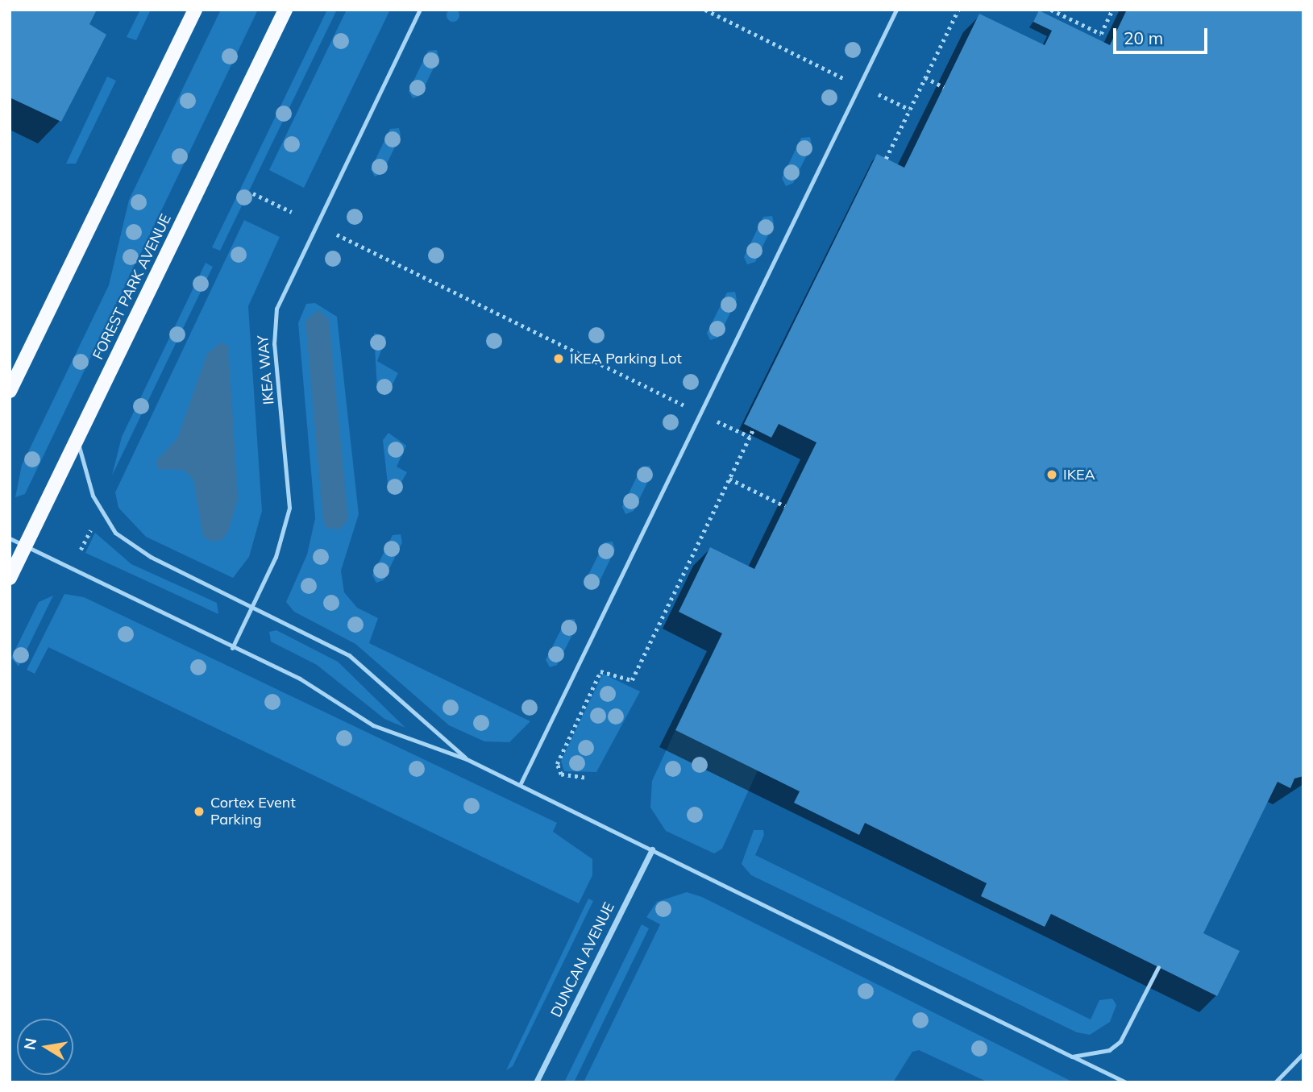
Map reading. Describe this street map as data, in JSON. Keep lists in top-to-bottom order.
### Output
{
  "streets": {
    "main road": ["FOREST PARK AVENUE"],
    "street": ["DUNCAN AVENUE"],
    "lane": ["IKEA WAY"]
  },
  "places": ["IKEA Parking Lot", "IKEA", "Cortex Event Parking"],
  "scale_bar": "20 m",
  "north": "left"
}
